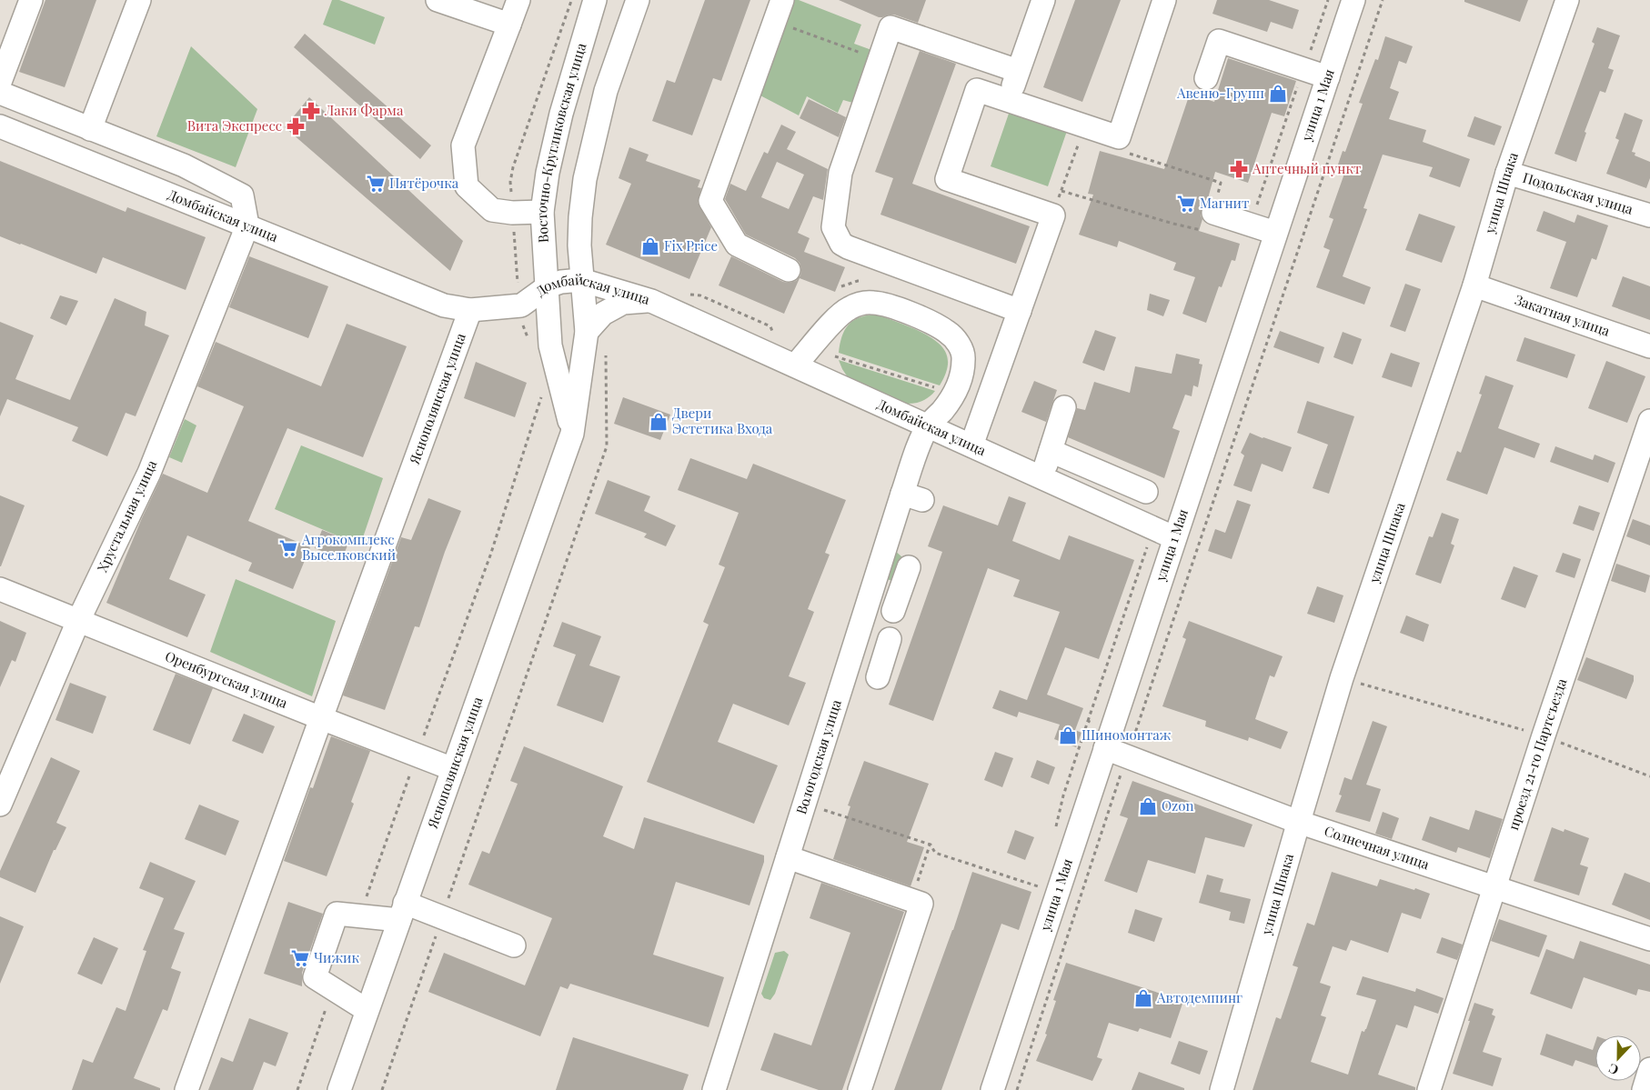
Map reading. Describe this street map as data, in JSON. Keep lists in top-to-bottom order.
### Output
{
  "streets": {
    "street": [
      "улица 1 Мая",
      "Восточно-Кругликовская улица",
      "улица Шпака",
      "Подольская улица",
      "Домбайская улица",
      "Закатная улица",
      "Яснополянская улица",
      "Хрустальная улица",
      "Оренбургская улица",
      "проезд 21-го Партсъезда",
      "Вологодская улица",
      "Солнечная улица"
    ]
  },
  "crossings": [
    ["улица 1 Мая", "Домбайская улица"],
    ["улица 1 Мая", "Солнечная улица"],
    ["Восточно-Кругликовская улица", "Домбайская улица"],
    ["Восточно-Кругликовская улица", "Яснополянская улица"],
    ["улица Шпака", "Подольская улица"],
    ["улица Шпака", "Закатная улица"],
    ["улица Шпака", "Солнечная улица"],
    ["Домбайская улица", "Яснополянская улица"],
    ["Домбайская улица", "Хрустальная улица"],
    ["Домбайская улица", "Вологодская улица"],
    ["Яснополянская улица", "Оренбургская улица"],
    ["Хрустальная улица", "Оренбургская улица"],
    ["проезд 21-го Партсъезда", "Солнечная улица"]
  ],
  "places": {
    "shop": [
      "Авеню-Групп",
      "Fix Price",
      "Двери Эстетика Входа",
      "Шиномонтаж",
      "Ozon",
      "Автодемпинг"
    ],
    "pharmacy": ["Лаки Фарма", "Вита Экспресс", "Аптечный пункт"],
    "supermarket": [
      "Пятёрочка",
      "Магнит",
      "Агрокомплекс Выселковский",
      "Чижик"
    ]
  },
  "north": "bottom"
}
